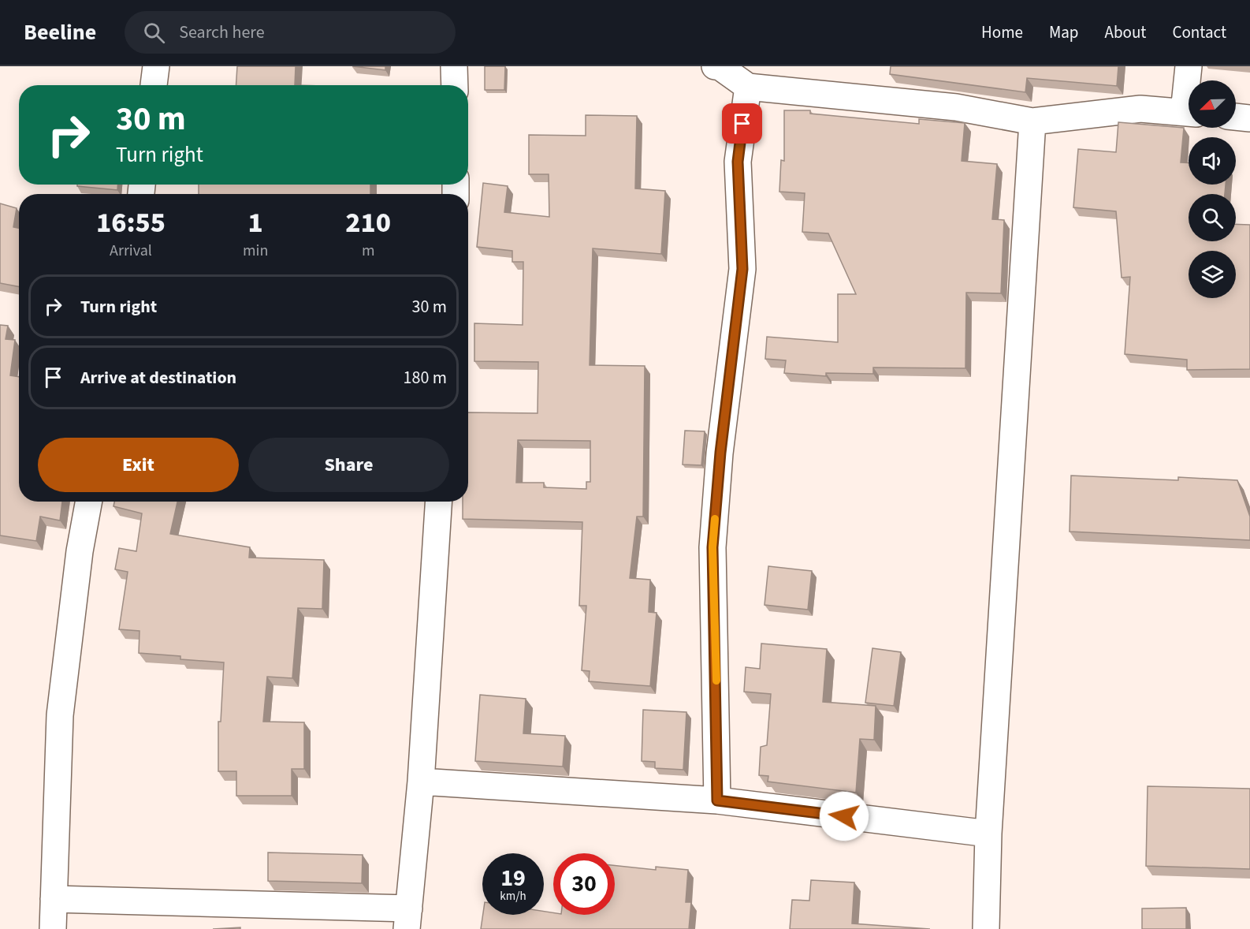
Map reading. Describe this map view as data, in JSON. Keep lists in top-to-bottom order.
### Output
{
  "north": "bottom left",
  "page": {
    "header": "Beeline",
    "search": "Search here",
    "nav": [
      "Home",
      "Map",
      "About",
      "Contact"
    ],
    "turn": ["30 m", "Turn right"],
    "eta": [
      "16:55",
      "Arrival",
      "1",
      "min",
      "210",
      "m"
    ],
    "list": [
      {
        "name": "Turn right",
        "value": "30 m"
      },
      {
        "name": "Arrive at destination",
        "value": "180 m"
      }
    ],
    "buttons": ["Exit", "Share"],
    "speed": "19 km/h",
    "limit": "30"
  }
}
